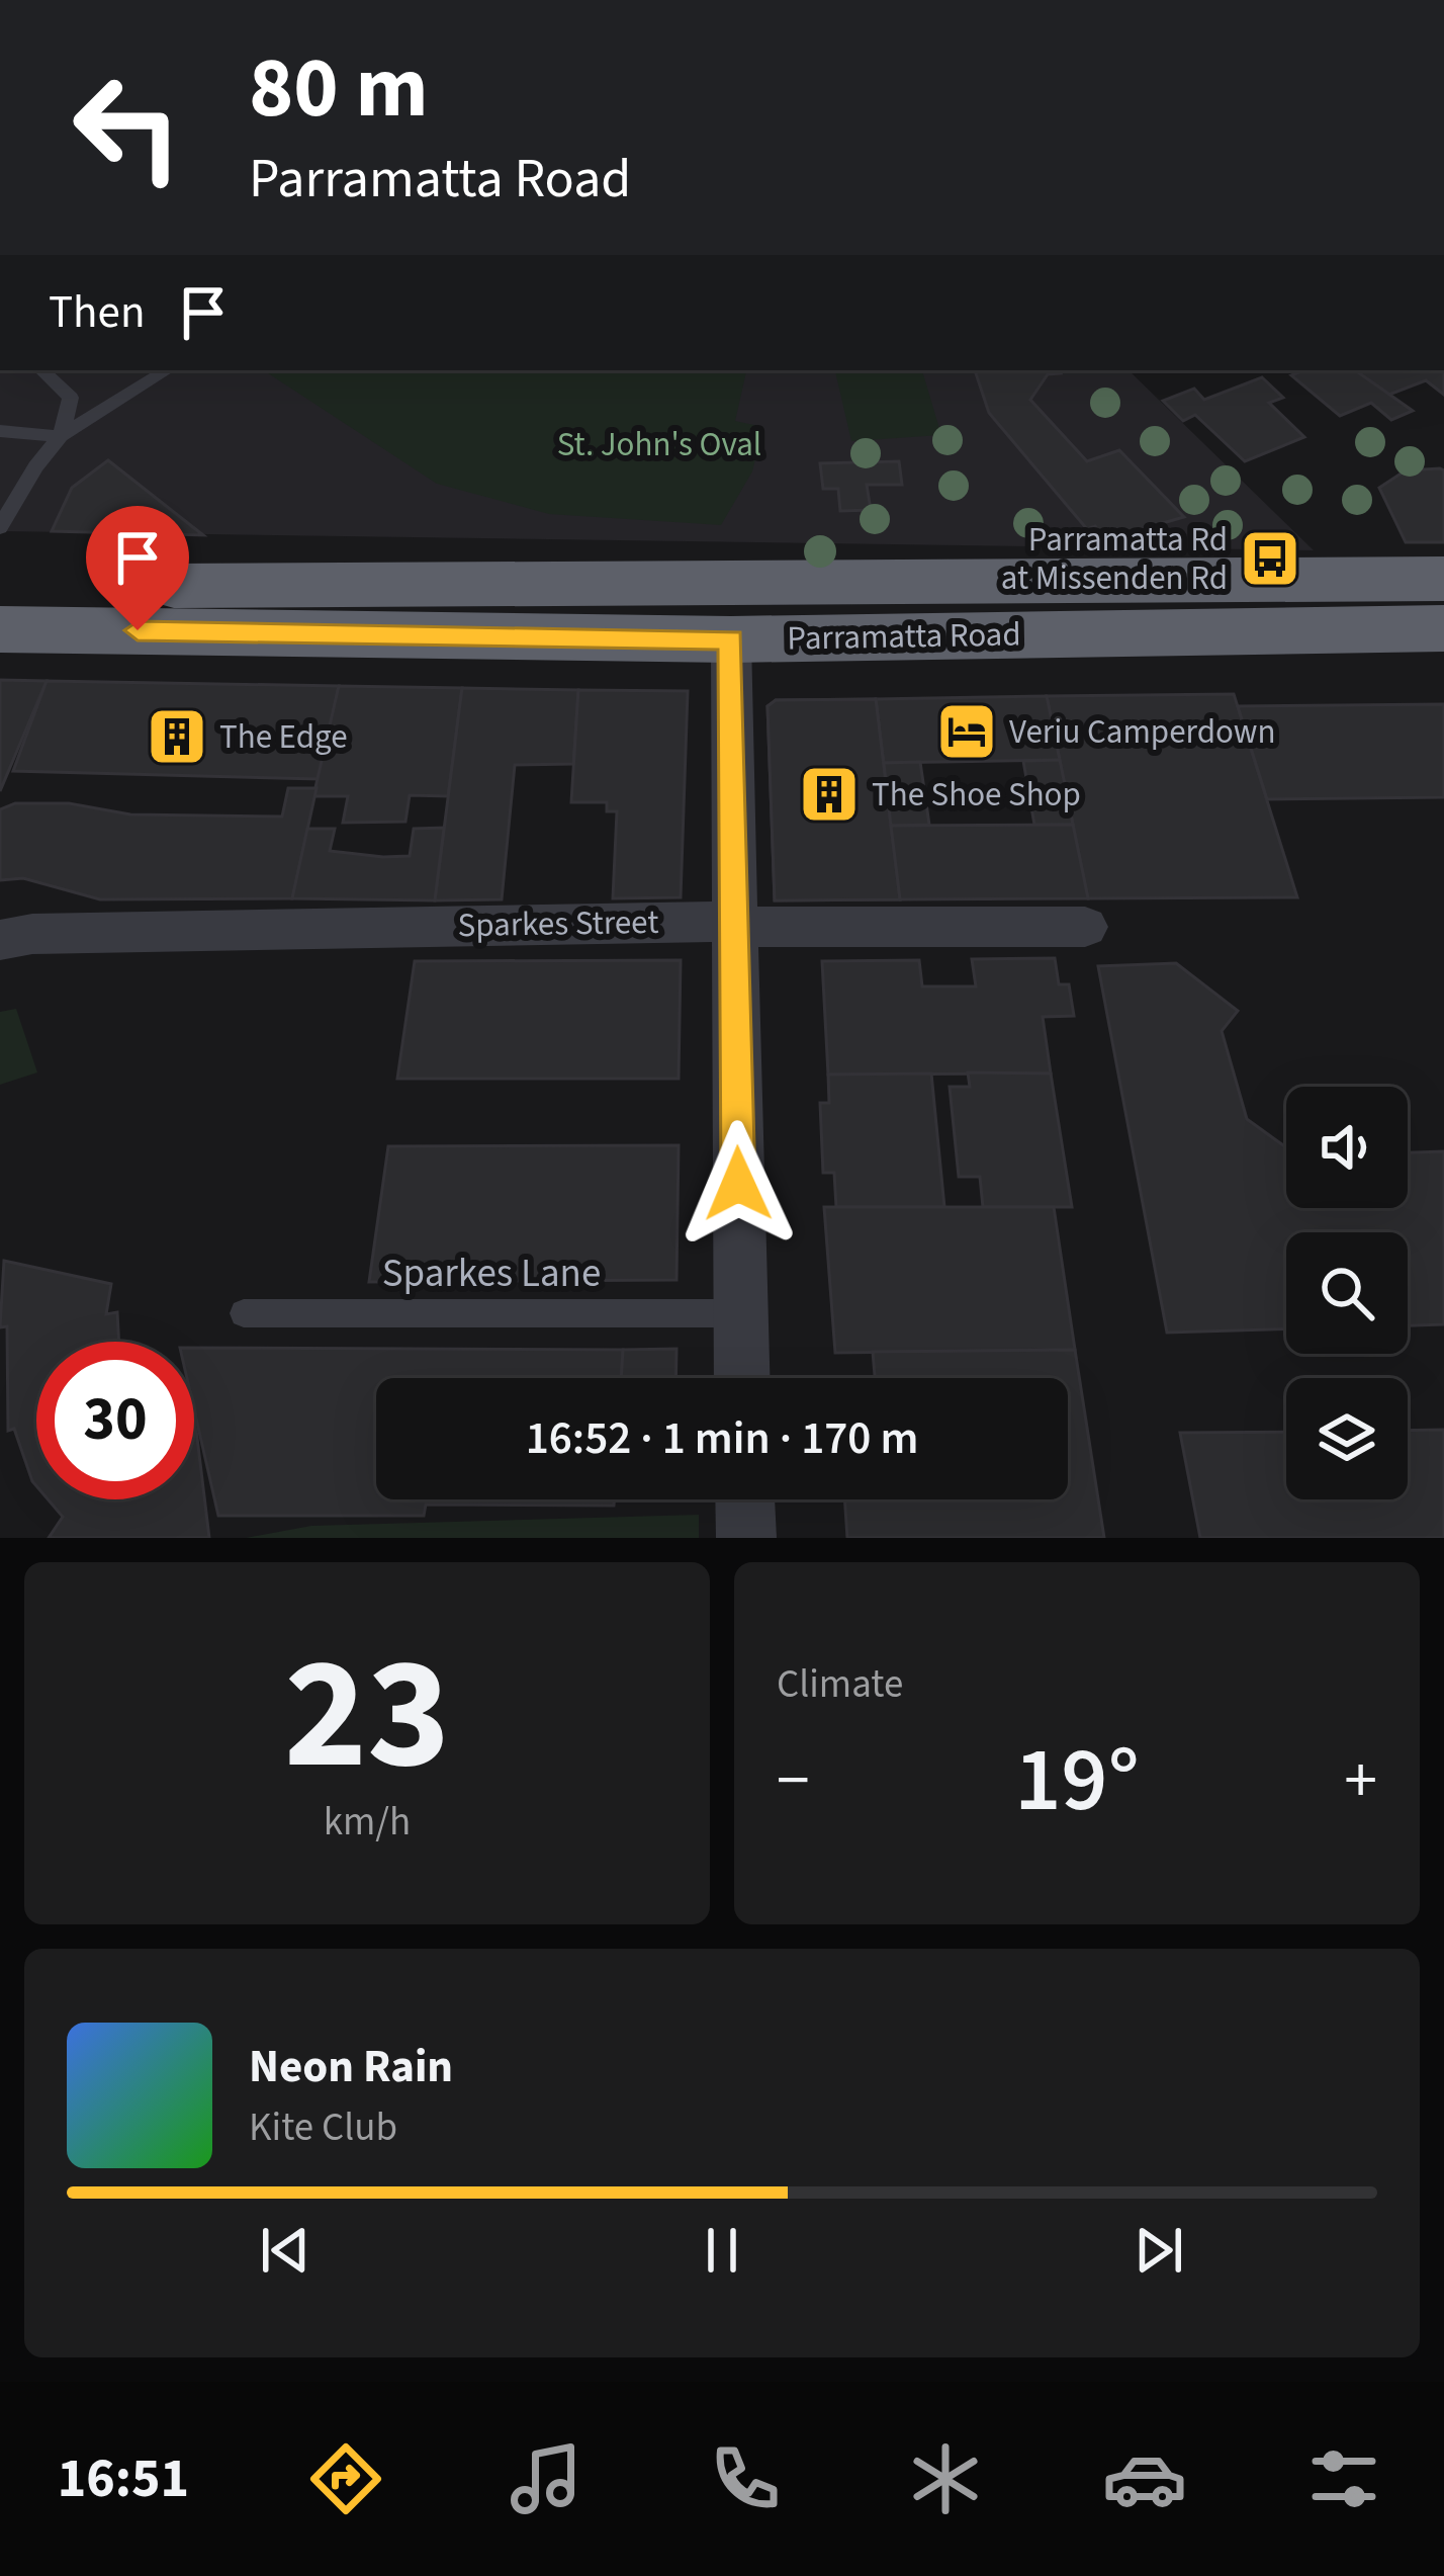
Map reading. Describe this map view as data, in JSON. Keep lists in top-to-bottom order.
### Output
{
  "streets": {
    "highway": ["Parramatta Road"],
    "street": ["Sparkes Street"],
    "lane": ["Sparkes Lane"]
  },
  "parks": ["St. John's Oval"],
  "places": {
    "bus stop": ["Parramatta Rd at Missenden Rd"],
    "hotel": ["Veriu Camperdown"],
    "building": ["The Edge", "The Shoe Shop"]
  },
  "page": {
    "turn": ["80 m", "Parramatta Road"],
    "then": "Then",
    "limit": "30",
    "trip": "16:52 · 1 min · 170 m",
    "tile": [
      ["23", "km/h"],
      "Climate"
    ],
    "heat": ["−", "19°", "+"],
    "song": ["Neon Rain", "Kite Club"],
    "tabs": "16:51"
  }
}
